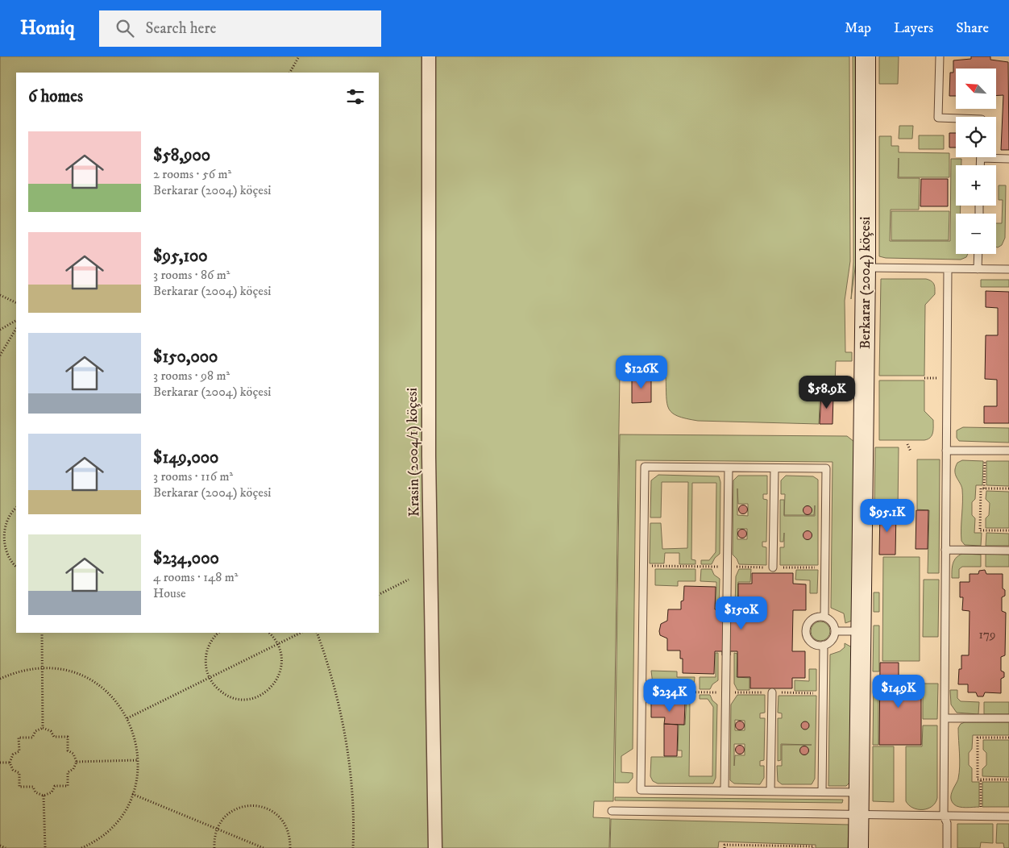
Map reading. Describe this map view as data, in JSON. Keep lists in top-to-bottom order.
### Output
{
  "streets": {
    "street": ["Berkarar (2004) köçesi", "Krasin (2004/1) köçesi"]
  },
  "house_numbers": ["179"],
  "north": "top left",
  "page": {
    "header": "Homiq",
    "search": "Search here",
    "nav": ["Map", "Layers", "Share"],
    "map_buttons": ["+", "−"],
    "heading": "6 homes",
    "list": [
      {
        "name": "$58,900",
        "note": "2 rooms · 56 m² · Berkarar (2004) köçesi"
      },
      {
        "name": "$95,100",
        "note": "3 rooms · 86 m² · Berkarar (2004) köçesi"
      },
      {
        "name": "$150,000",
        "note": "3 rooms · 98 m² · Berkarar (2004) köçesi"
      },
      {
        "name": "$149,000",
        "note": "3 rooms · 116 m² · Berkarar (2004) köçesi"
      },
      {
        "name": "$234,000",
        "note": "4 rooms · 148 m² · House"
      }
    ],
    "price": [
      "$126K",
      "$58.9K",
      "$95.1K",
      "$150K",
      "$149K",
      "$234K"
    ]
  }
}
